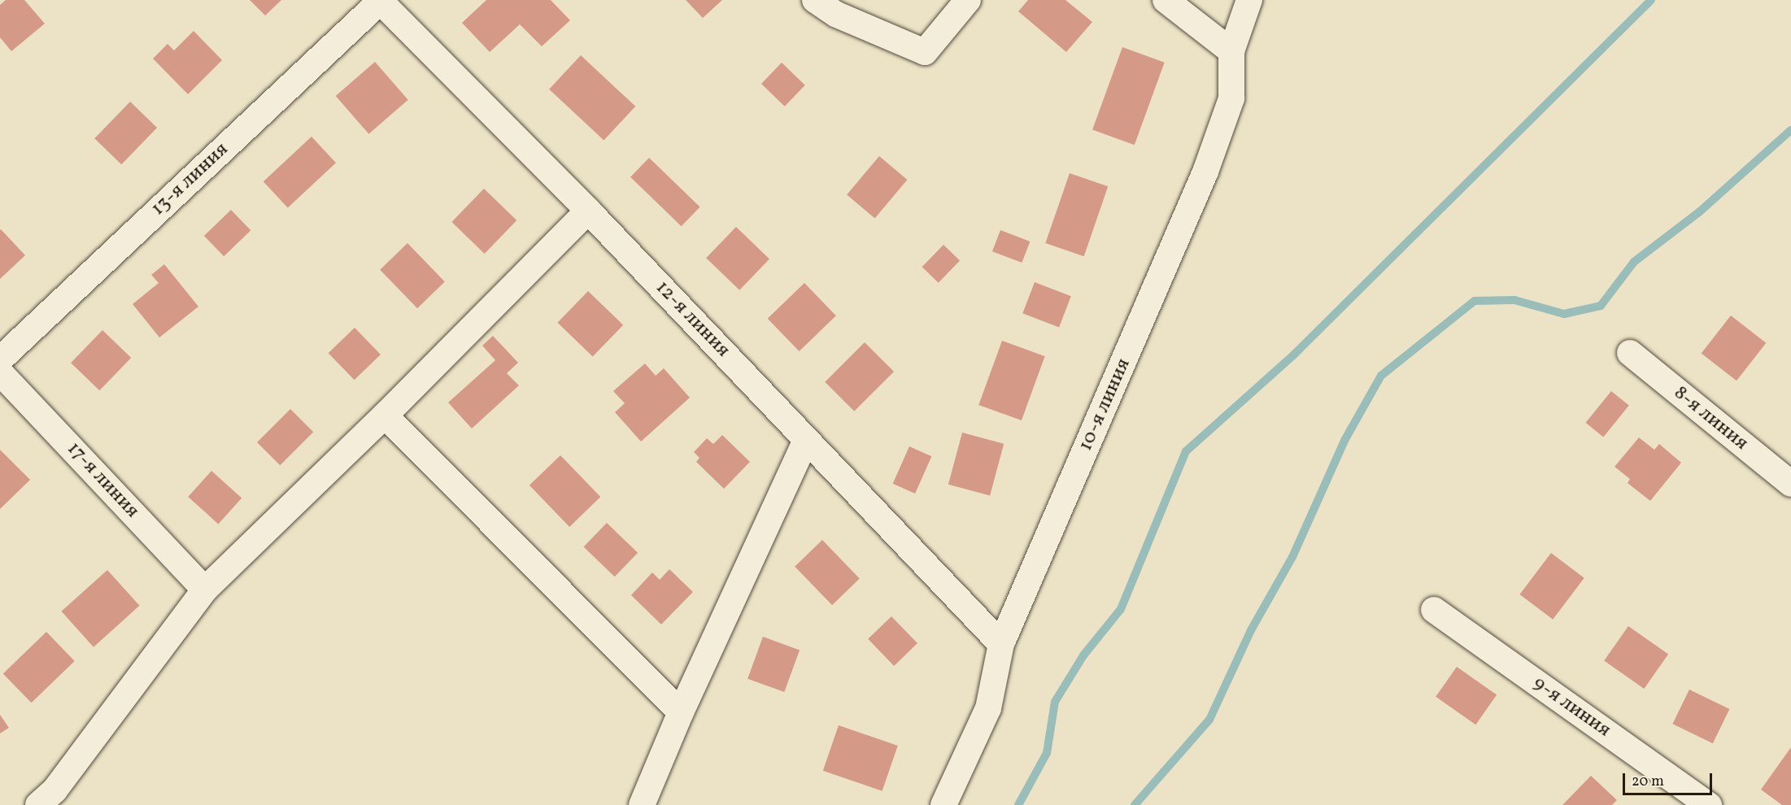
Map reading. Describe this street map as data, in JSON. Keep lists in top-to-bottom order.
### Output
{
  "streets": {
    "street": [
      "13-я линия",
      "12-я линия",
      "10-я линия",
      "8-я линия",
      "17-я линия",
      "9-я линия"
    ]
  },
  "crossings": [
    ["13-я линия", "12-я линия"],
    ["12-я линия", "10-я линия"]
  ],
  "scale_bar": "20 m"
}
